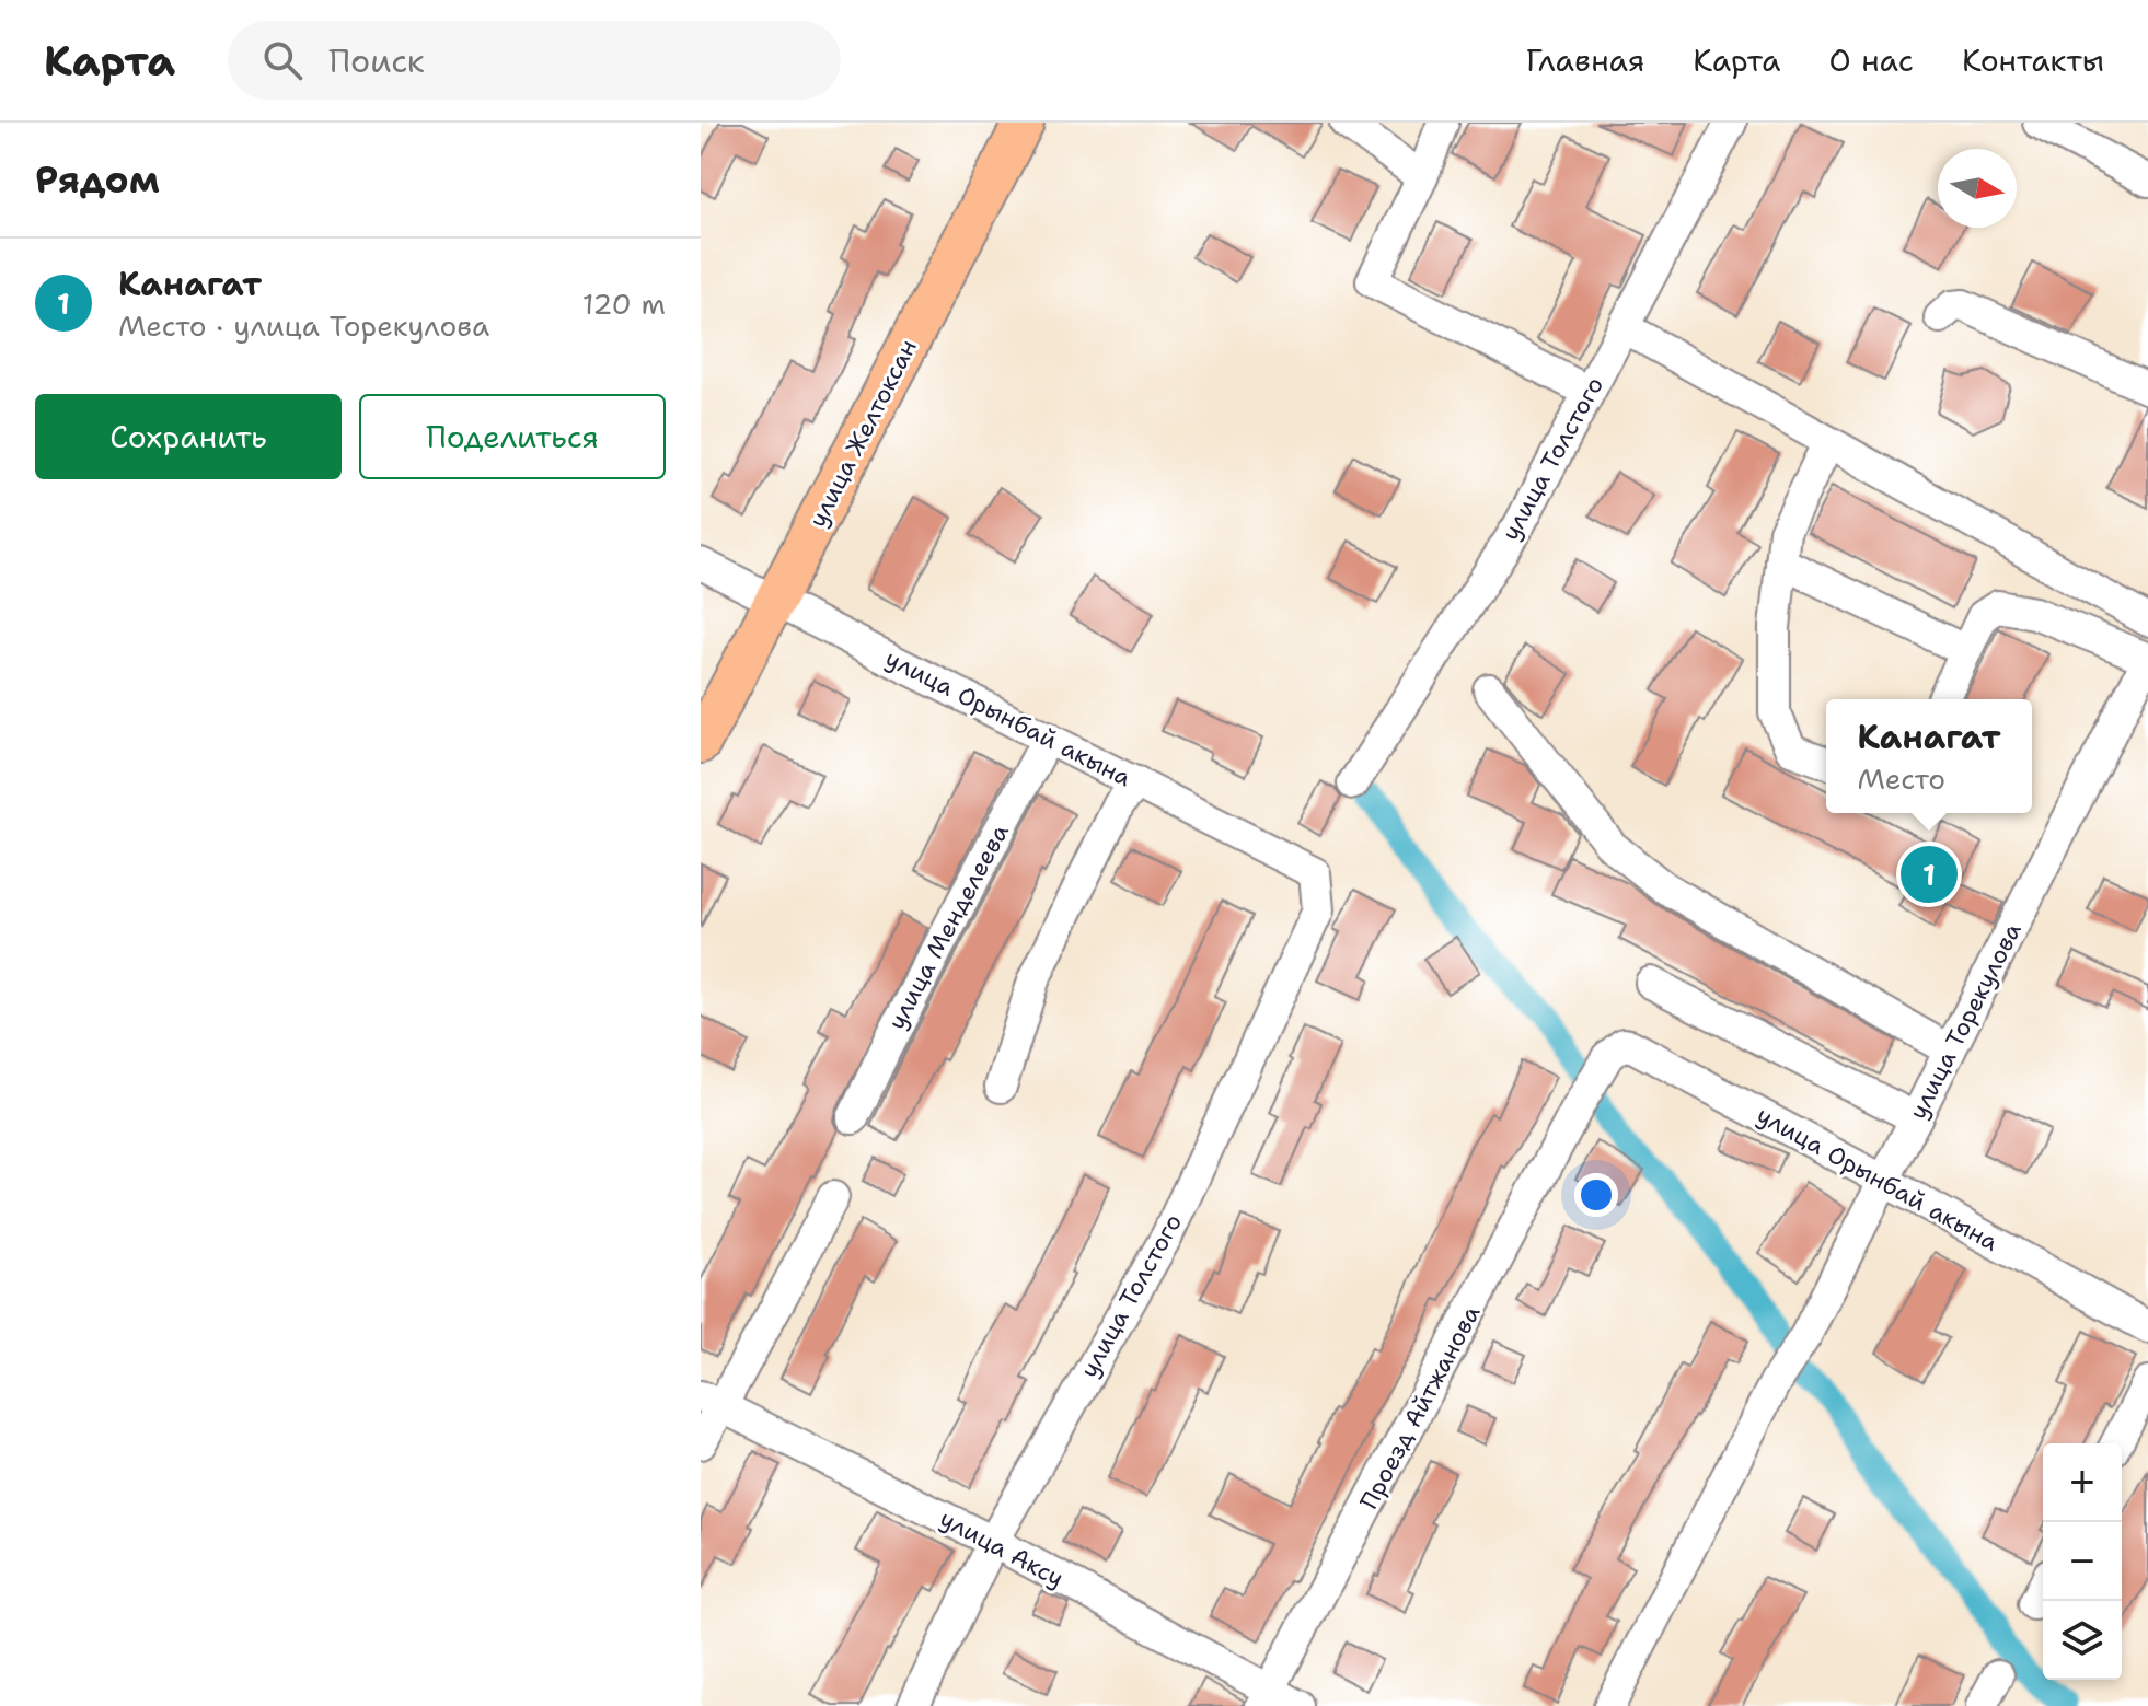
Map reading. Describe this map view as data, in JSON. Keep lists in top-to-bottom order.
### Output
{
  "streets": {
    "main road": ["улица Желтоксан"],
    "street": [
      "улица Толстого",
      "улица Орынбай акына",
      "улица Менделеева",
      "улица Торекулова",
      "Проезд Айтжанова",
      "улица Аксу"
    ]
  },
  "crossings": [
    ["улица Желтоксан", "улица Орынбай акына"],
    ["улица Толстого", "улица Орынбай акына"],
    ["улица Толстого", "улица Аксу"],
    ["улица Орынбай акына", "улица Менделеева"],
    ["улица Орынбай акына", "улица Торекулова"],
    ["улица Орынбай акына", "Проезд Айтжанова"],
    ["Проезд Айтжанова", "улица Аксу"]
  ],
  "north": "right",
  "page": {
    "header": "Карта",
    "search": "Поиск",
    "nav": [
      "Главная",
      "Карта",
      "О нас",
      "Контакты"
    ],
    "heading": "Рядом",
    "list": [
      {
        "mark": "1",
        "name": "Канагат",
        "note": "Место · улица Торекулова",
        "value": "120 m"
      }
    ],
    "buttons": ["Сохранить", "Поделиться"],
    "popup": ["Канагат", "Место"],
    "pins": "1",
    "map_buttons": ["+", "−"]
  }
}
